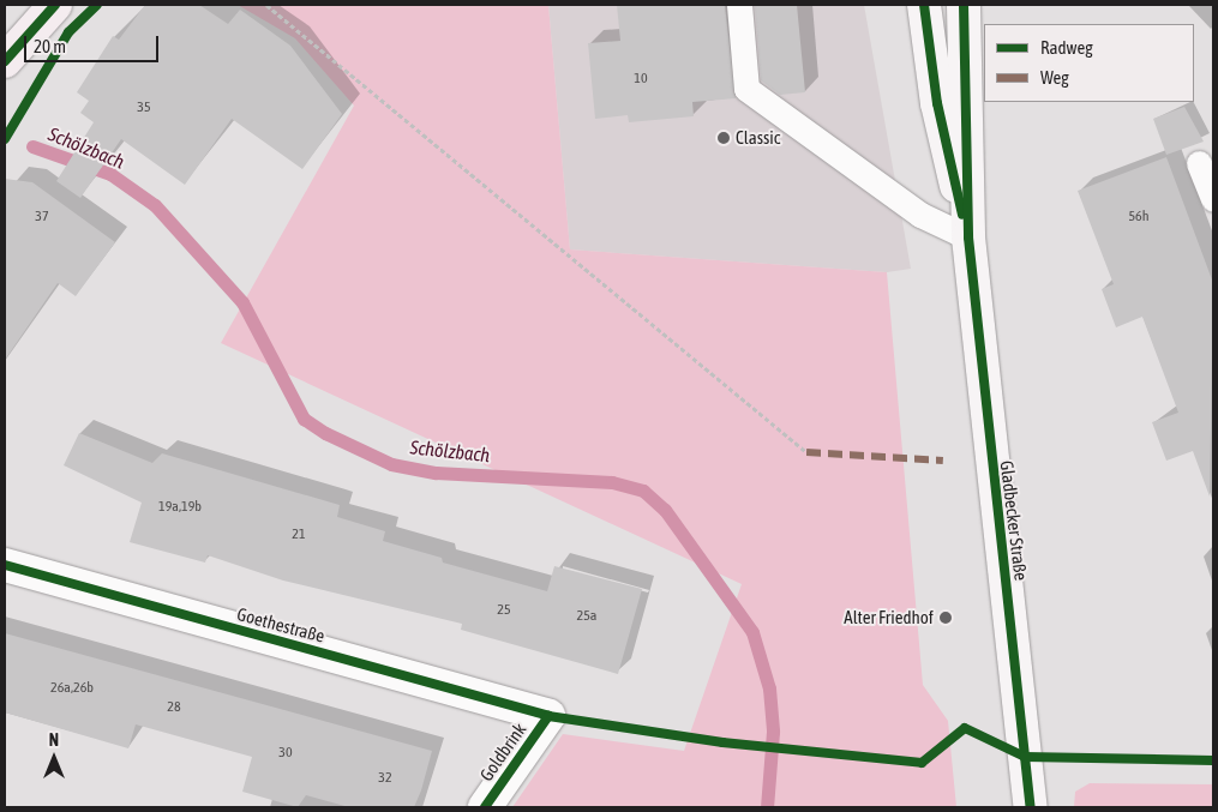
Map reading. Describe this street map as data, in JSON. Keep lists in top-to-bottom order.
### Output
{
  "streets": {
    "main road": ["Gladbecker Straße"],
    "street": ["Goethestraße", "Goldbrink"]
  },
  "crossings": [
    ["Goethestraße", "Goldbrink"]
  ],
  "water": ["Schölzbach"],
  "places": ["Classic", "Alter Friedhof"],
  "house_numbers": [
    "10",
    "35",
    "37",
    "56h",
    "19a,19b",
    "21",
    "25",
    "25a",
    "26a,26b",
    "28",
    "30",
    "32"
  ],
  "legend": ["Radweg", "Weg"],
  "scale_bar": "20 m",
  "north": "top"
}
